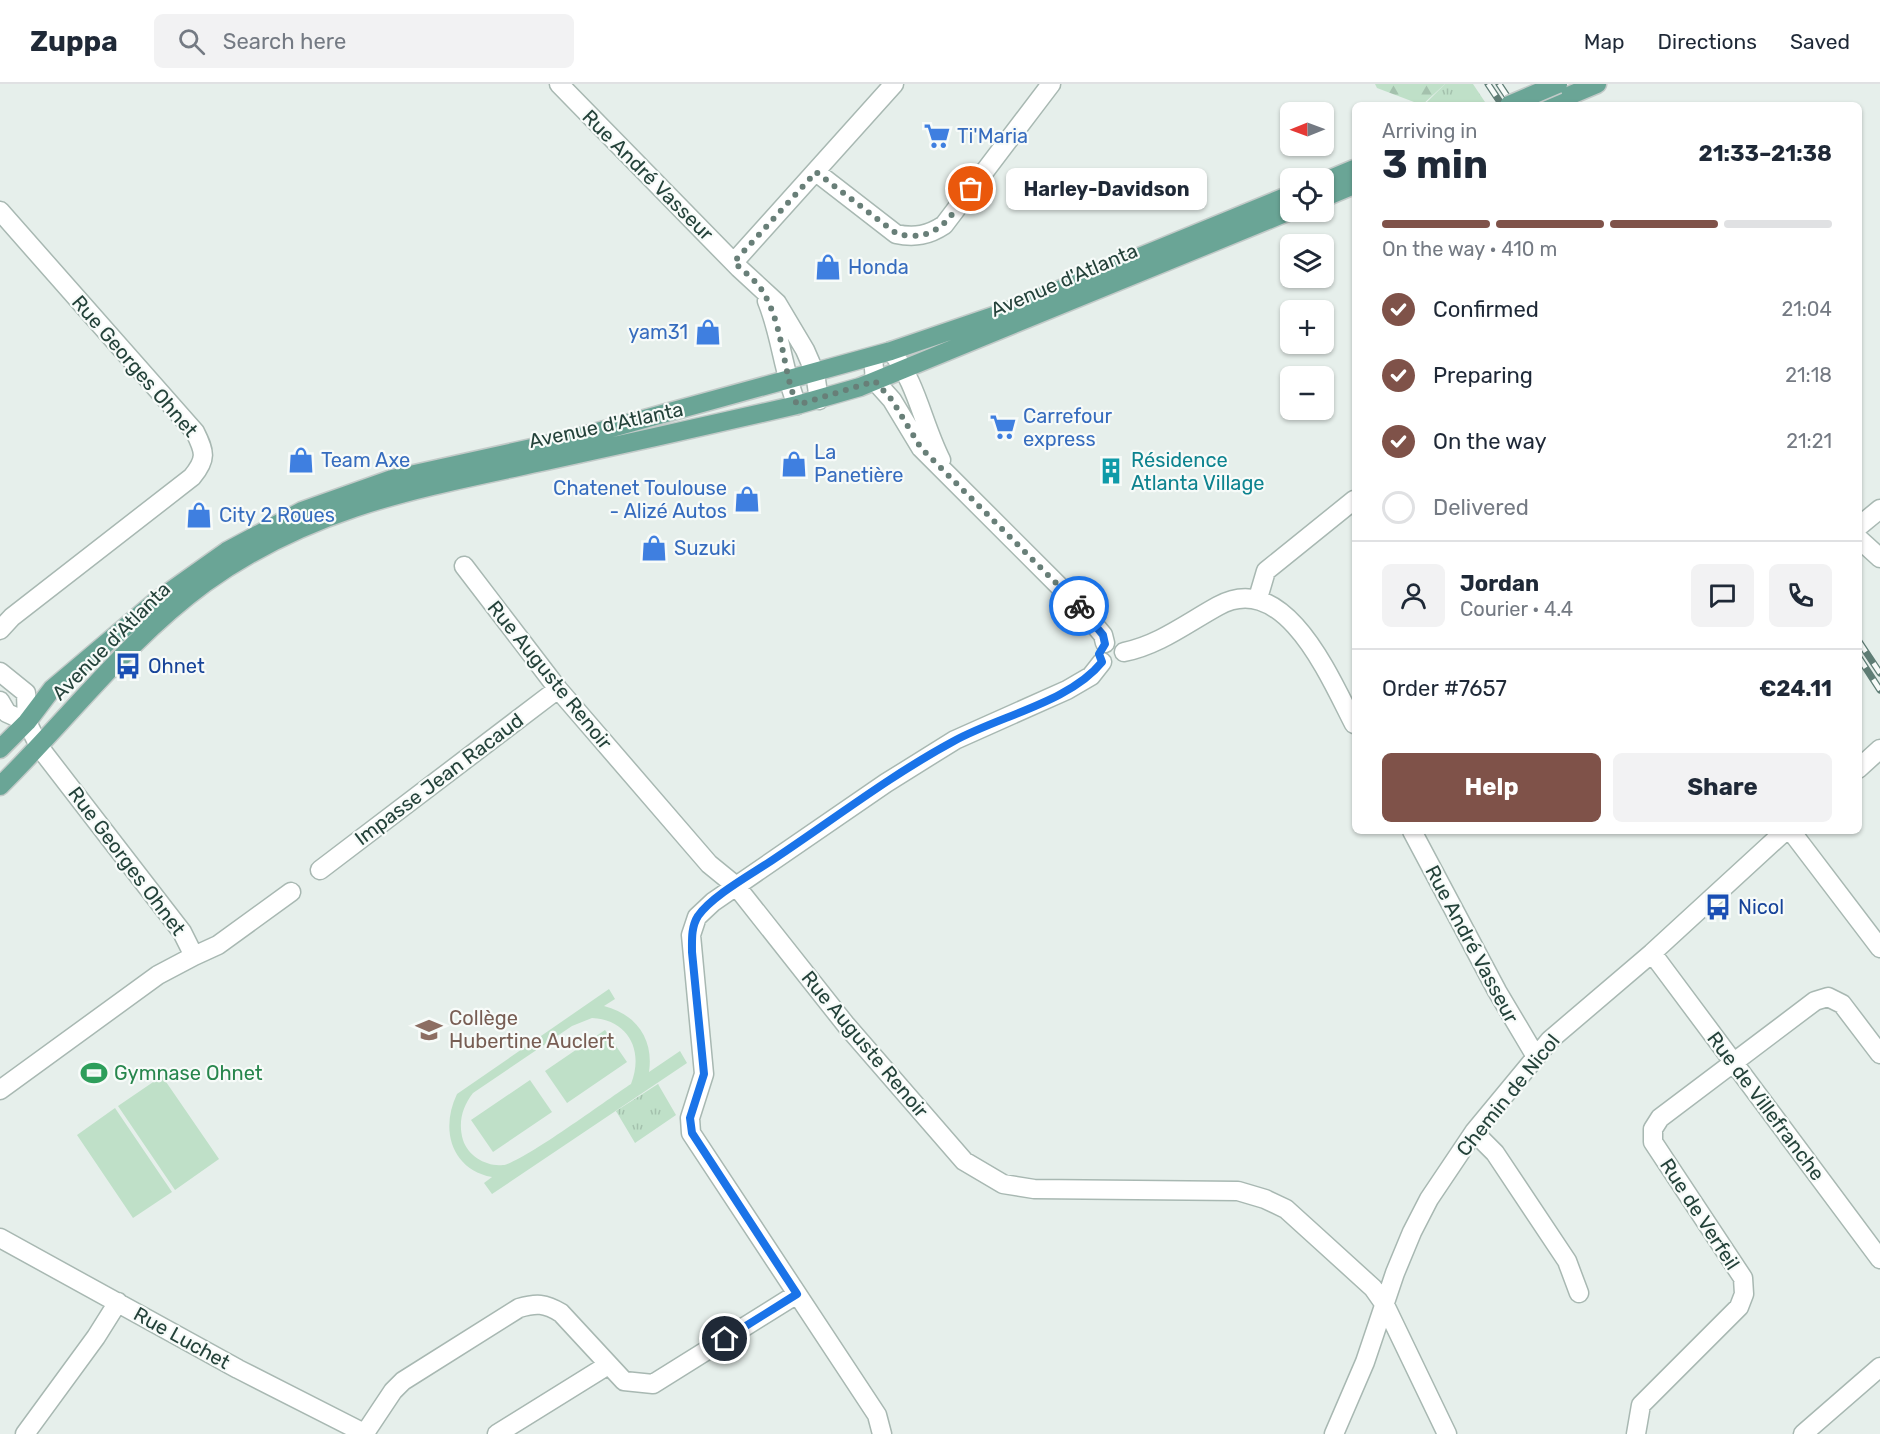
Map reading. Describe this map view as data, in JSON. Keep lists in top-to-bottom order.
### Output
{
  "streets": {
    "main road": ["Avenue d'Atlanta"],
    "street": [
      "Rue André Vasseur",
      "Rue Georges Ohnet",
      "Rue Auguste Renoir",
      "Impasse Jean Racaud",
      "Chemin de Nicol",
      "Rue de Villefranche",
      "Rue de Verfeil",
      "Rue Luchet"
    ]
  },
  "crossings": [
    ["Rue André Vasseur", "Avenue d'Atlanta"],
    ["Rue André Vasseur", "Chemin de Nicol"],
    ["Avenue d'Atlanta", "Rue Georges Ohnet"],
    ["Rue Auguste Renoir", "Impasse Jean Racaud"],
    ["Rue Auguste Renoir", "Chemin de Nicol"],
    ["Chemin de Nicol", "Rue de Villefranche"],
    ["Rue de Villefranche", "Rue de Verfeil"]
  ],
  "places": {
    "supermarket": ["Ti'Maria", "Carrefour express"],
    "other": ["Harley-Davidson"],
    "shop": [
      "Honda",
      "yam31",
      "Team Axe",
      "La Panetière",
      "Chatenet Toulouse - Alizé Autos",
      "City 2 Roues",
      "Suzuki"
    ],
    "building": ["Résidence Atlanta Village"],
    "bus stop": ["Ohnet", "Nicol"],
    "school or university": ["Collège Hubertine Auclert"],
    "sports": ["Gymnase Ohnet"]
  },
  "north": "left",
  "page": {
    "header": "Zuppa",
    "search": "Search here",
    "nav": ["Map", "Directions", "Saved"],
    "map_buttons": ["+", "−"],
    "heading": ["3 min", "Arriving in", "21:33–21:38"],
    "panel": [
      "Jordan",
      "Courier · 4.4",
      "Order #7657",
      "€24.11"
    ],
    "bubble": "Harley-Davidson",
    "bar": "On the way · 410 m",
    "list": [
      ["Confirmed", "21:04"],
      ["Preparing", "21:18"],
      ["On the way", "21:21"],
      "Delivered"
    ],
    "buttons": ["Help", "Share"]
  }
}
